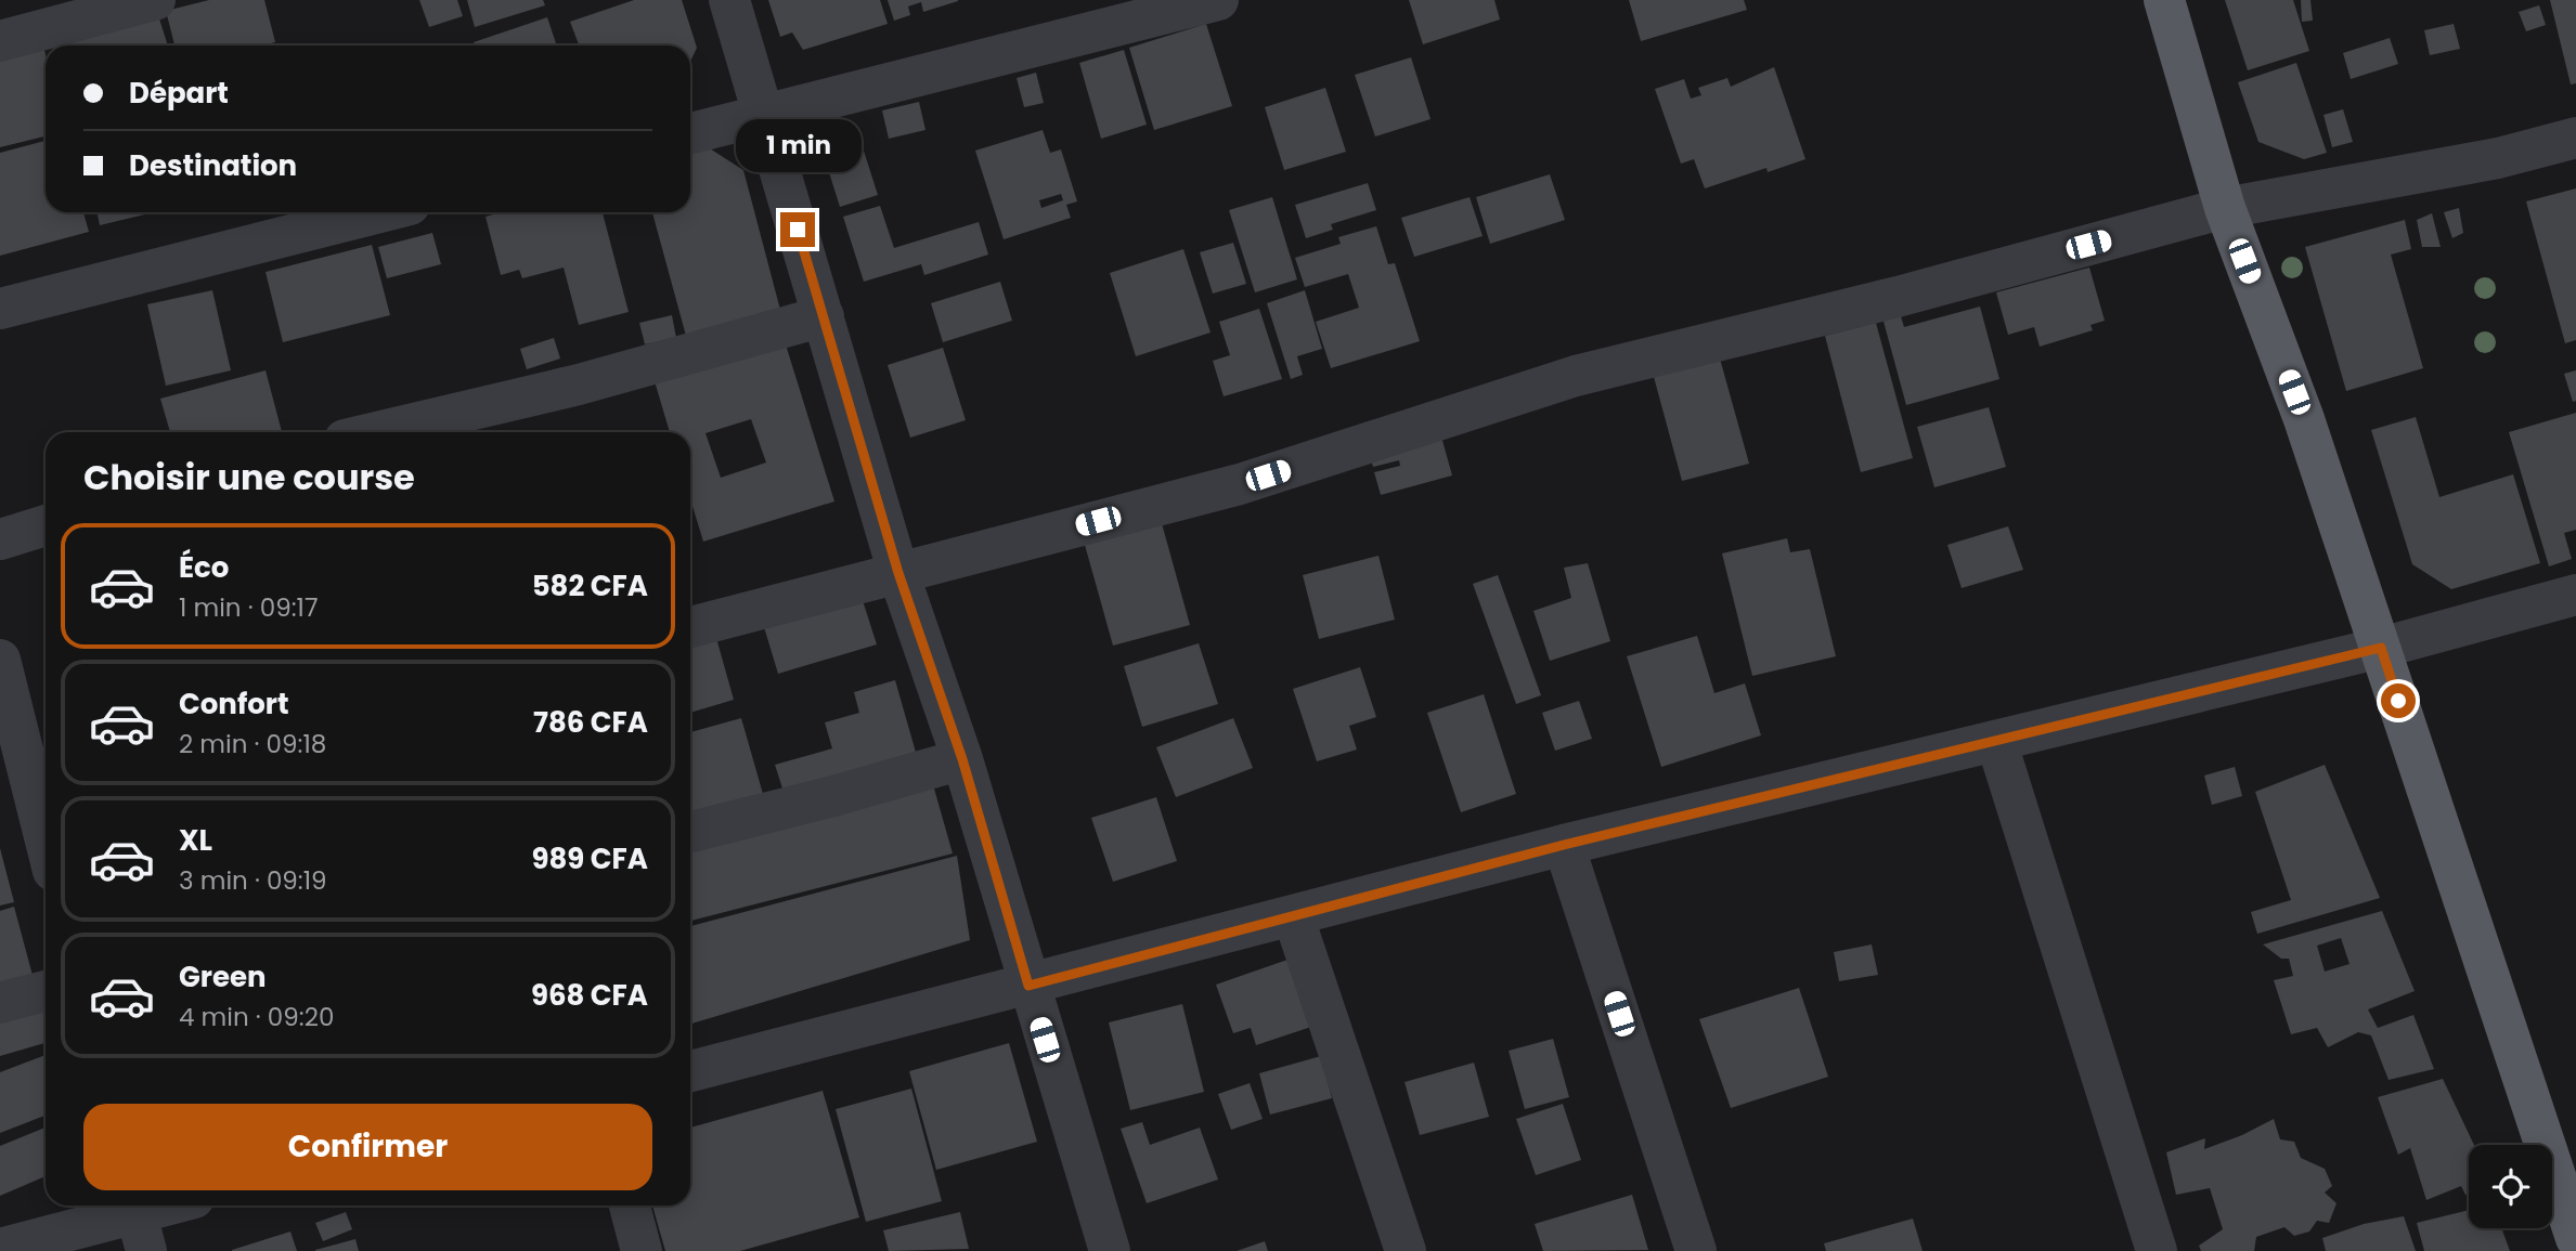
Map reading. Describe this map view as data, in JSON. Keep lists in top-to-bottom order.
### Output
{
  "page": {
    "banner": ["Départ", "Destination"],
    "bubble": "1 min",
    "heading": "Choisir une course",
    "list": [
      {
        "name": "Éco",
        "note": "1 min · 09:17",
        "value": "582 CFA"
      },
      {
        "name": "Confort",
        "note": "2 min · 09:18",
        "value": "786 CFA"
      },
      {
        "name": "XL",
        "note": "3 min · 09:19",
        "value": "989 CFA"
      },
      {
        "name": "Green",
        "note": "4 min · 09:20",
        "value": "968 CFA"
      }
    ],
    "buttons": "Confirmer"
  }
}
